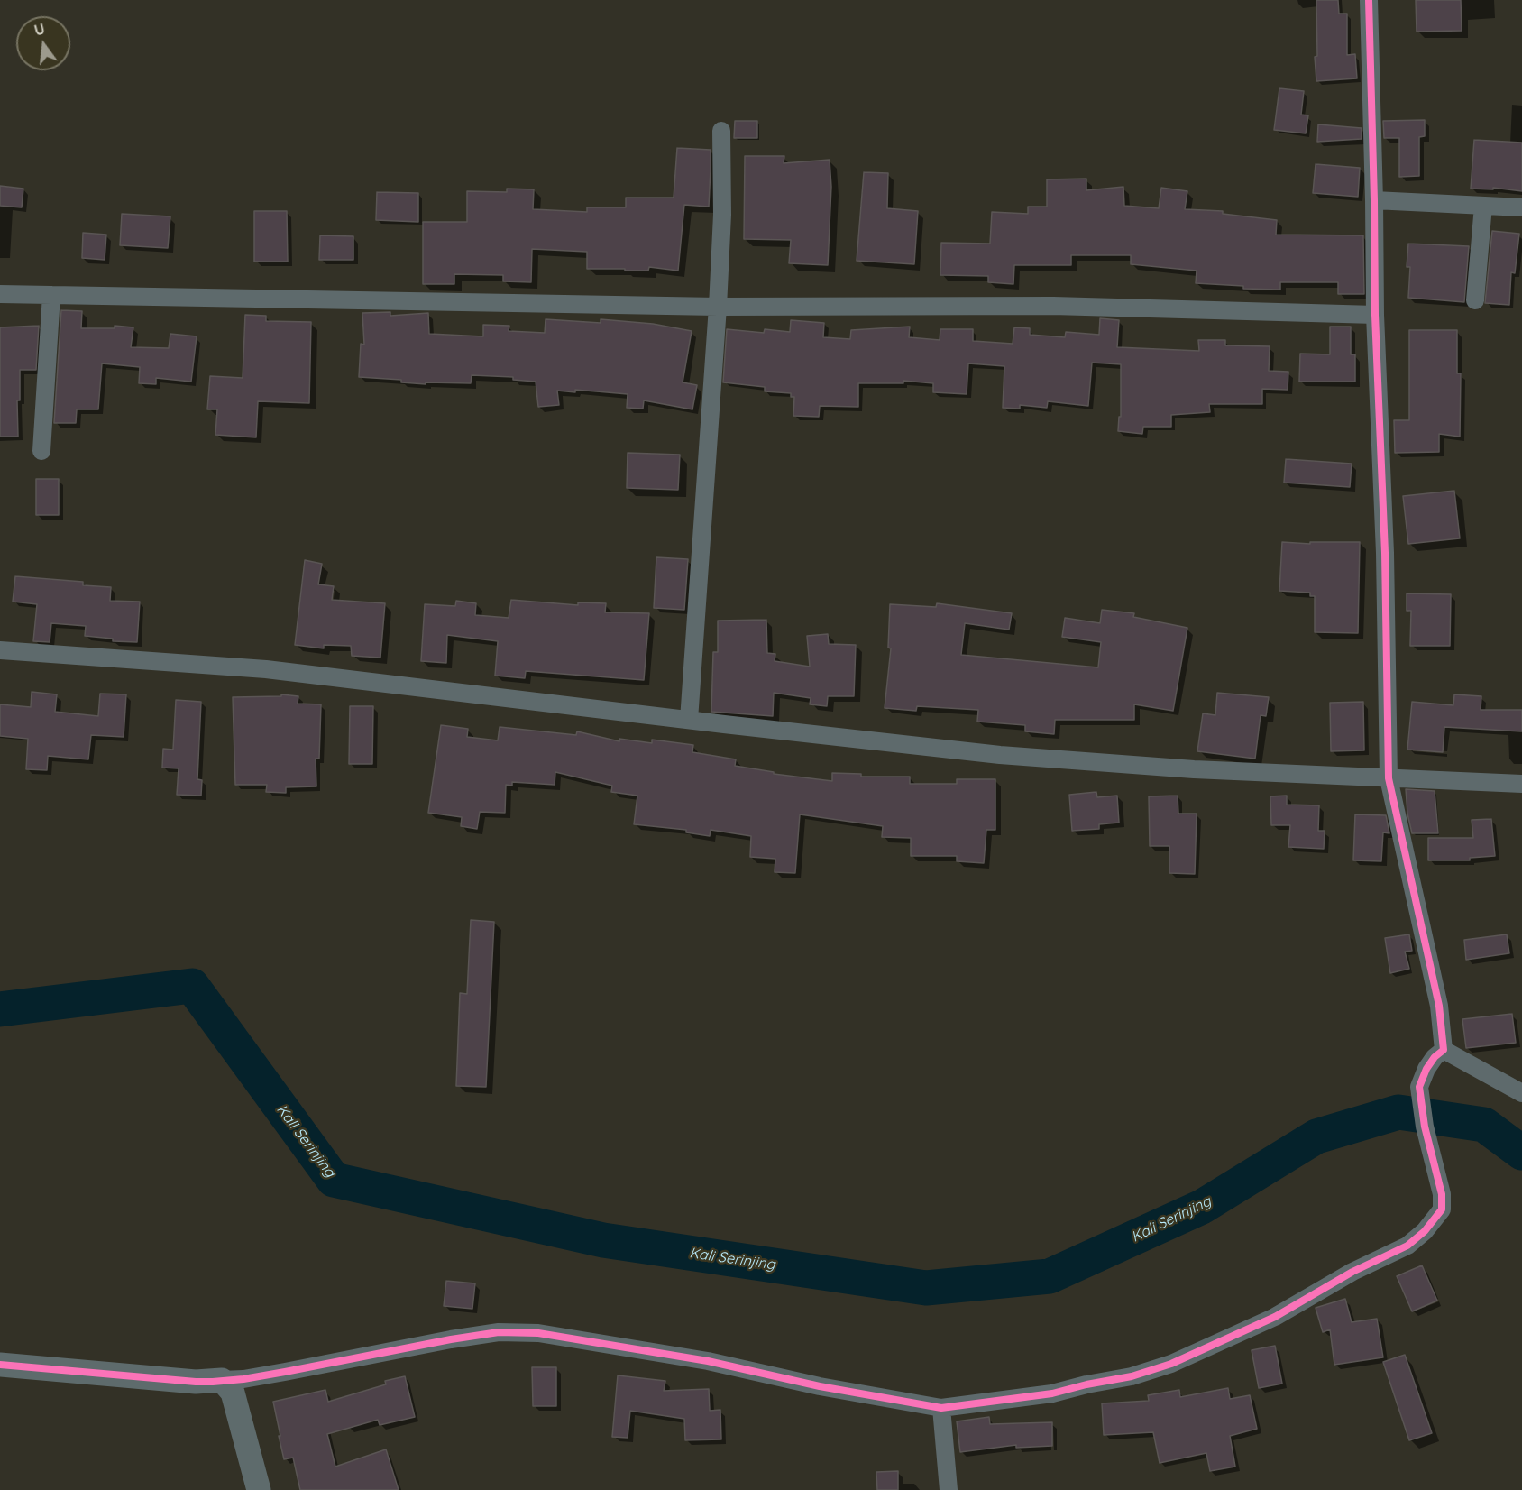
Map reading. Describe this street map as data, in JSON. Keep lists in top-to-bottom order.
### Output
{
  "water": ["Kali Serinjing"],
  "north": "top"
}
